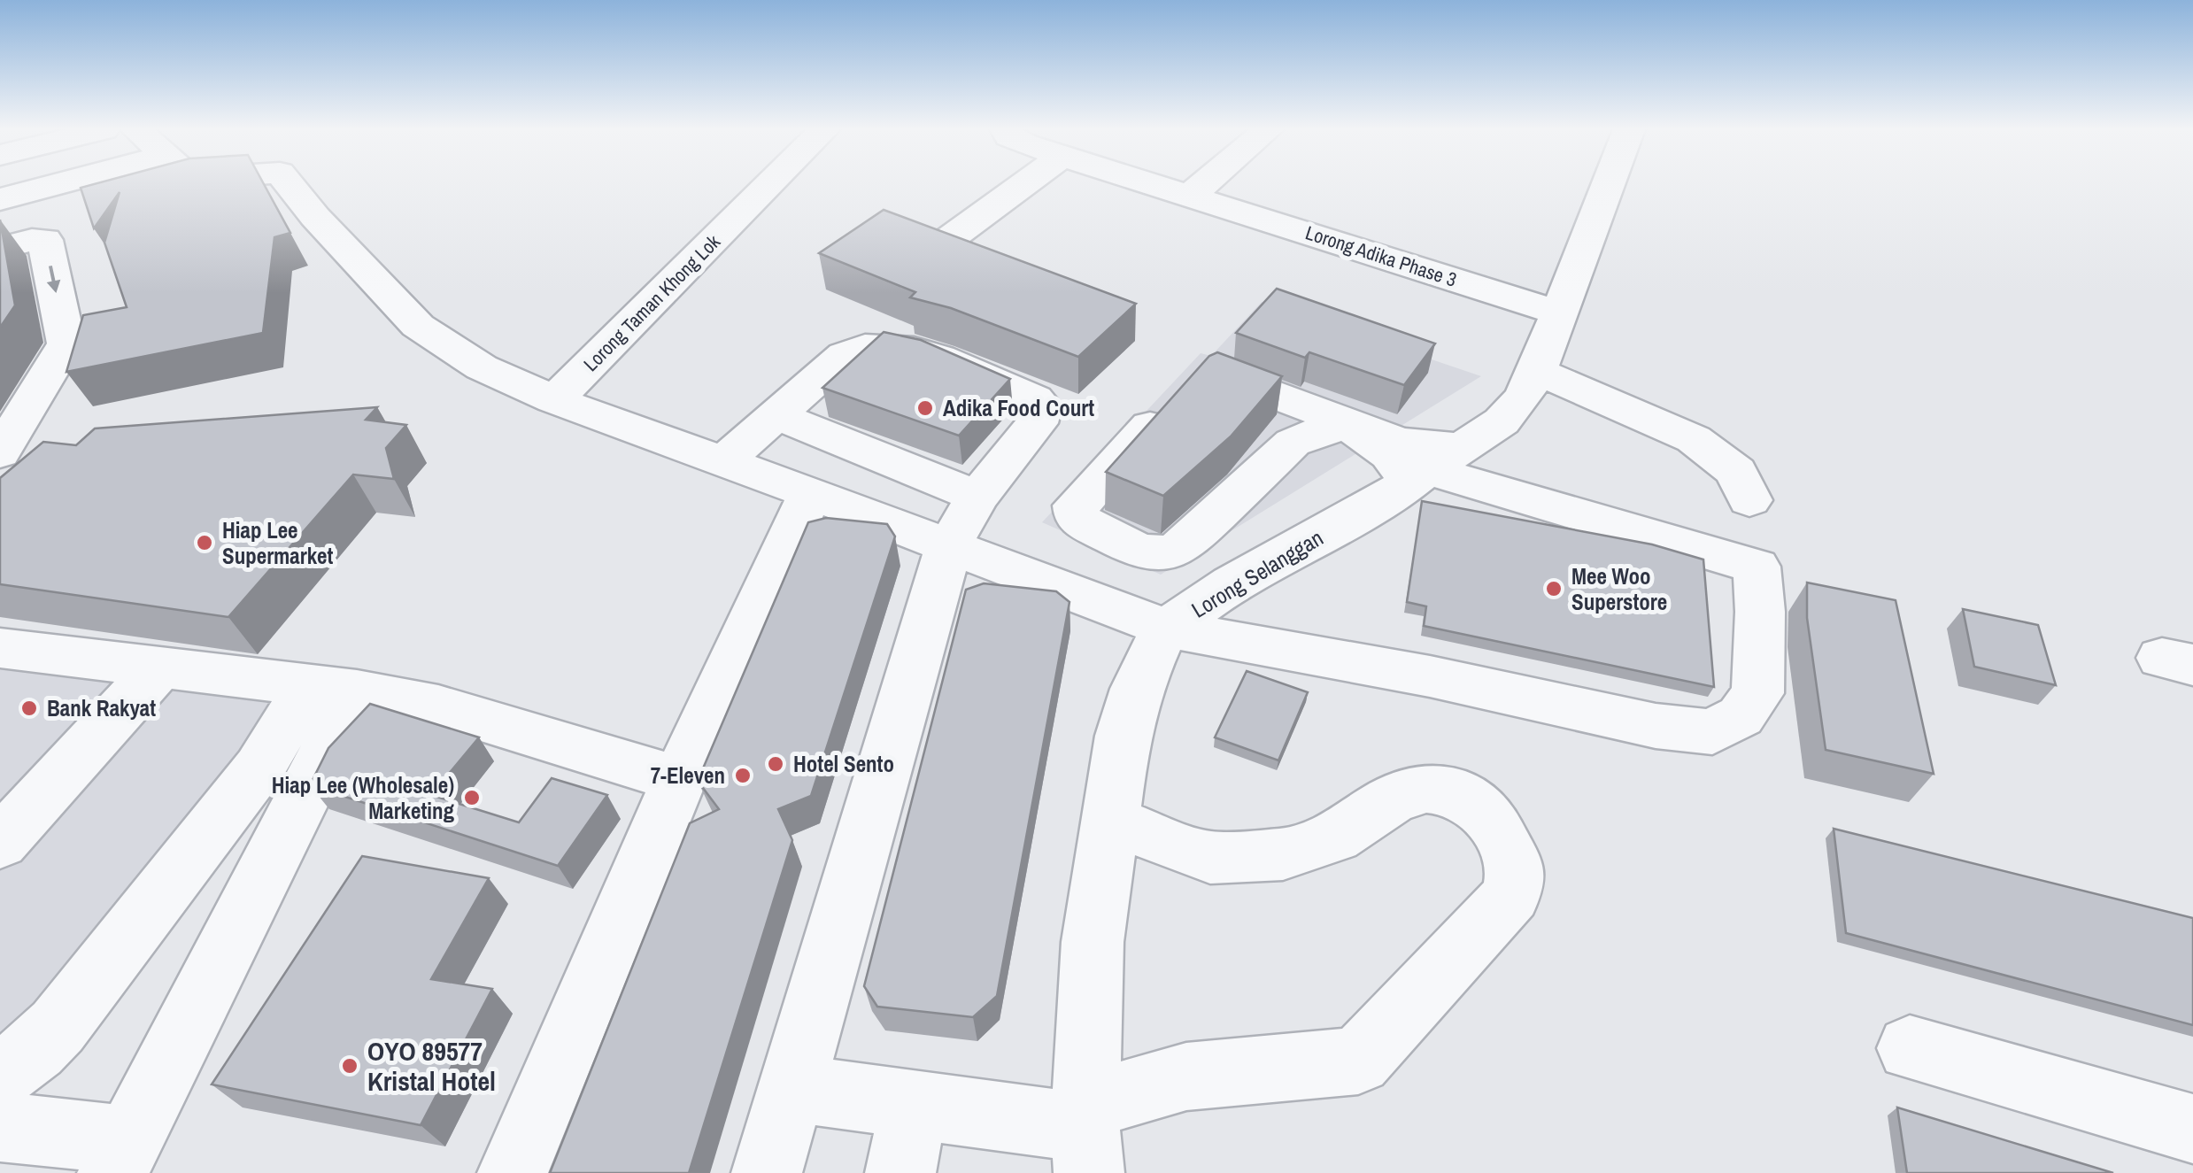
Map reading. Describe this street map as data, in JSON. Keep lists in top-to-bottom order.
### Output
{
  "streets": {
    "street": ["Lorong Adika Phase 3", "Lorong Taman Khong Lok", "Lorong Selanggan"]
  },
  "crossings": [
    ["Lorong Adika Phase 3", "Lorong Selanggan"]
  ],
  "places": [
    "Adika Food Court",
    "Hiap Lee Supermarket",
    "Mee Woo Superstore",
    "Bank Rakyat",
    "Hotel Sento",
    "7-Eleven",
    "Hiap Lee (Wholesale) Marketing",
    "OYO 89577 Kristal Hotel"
  ]
}
